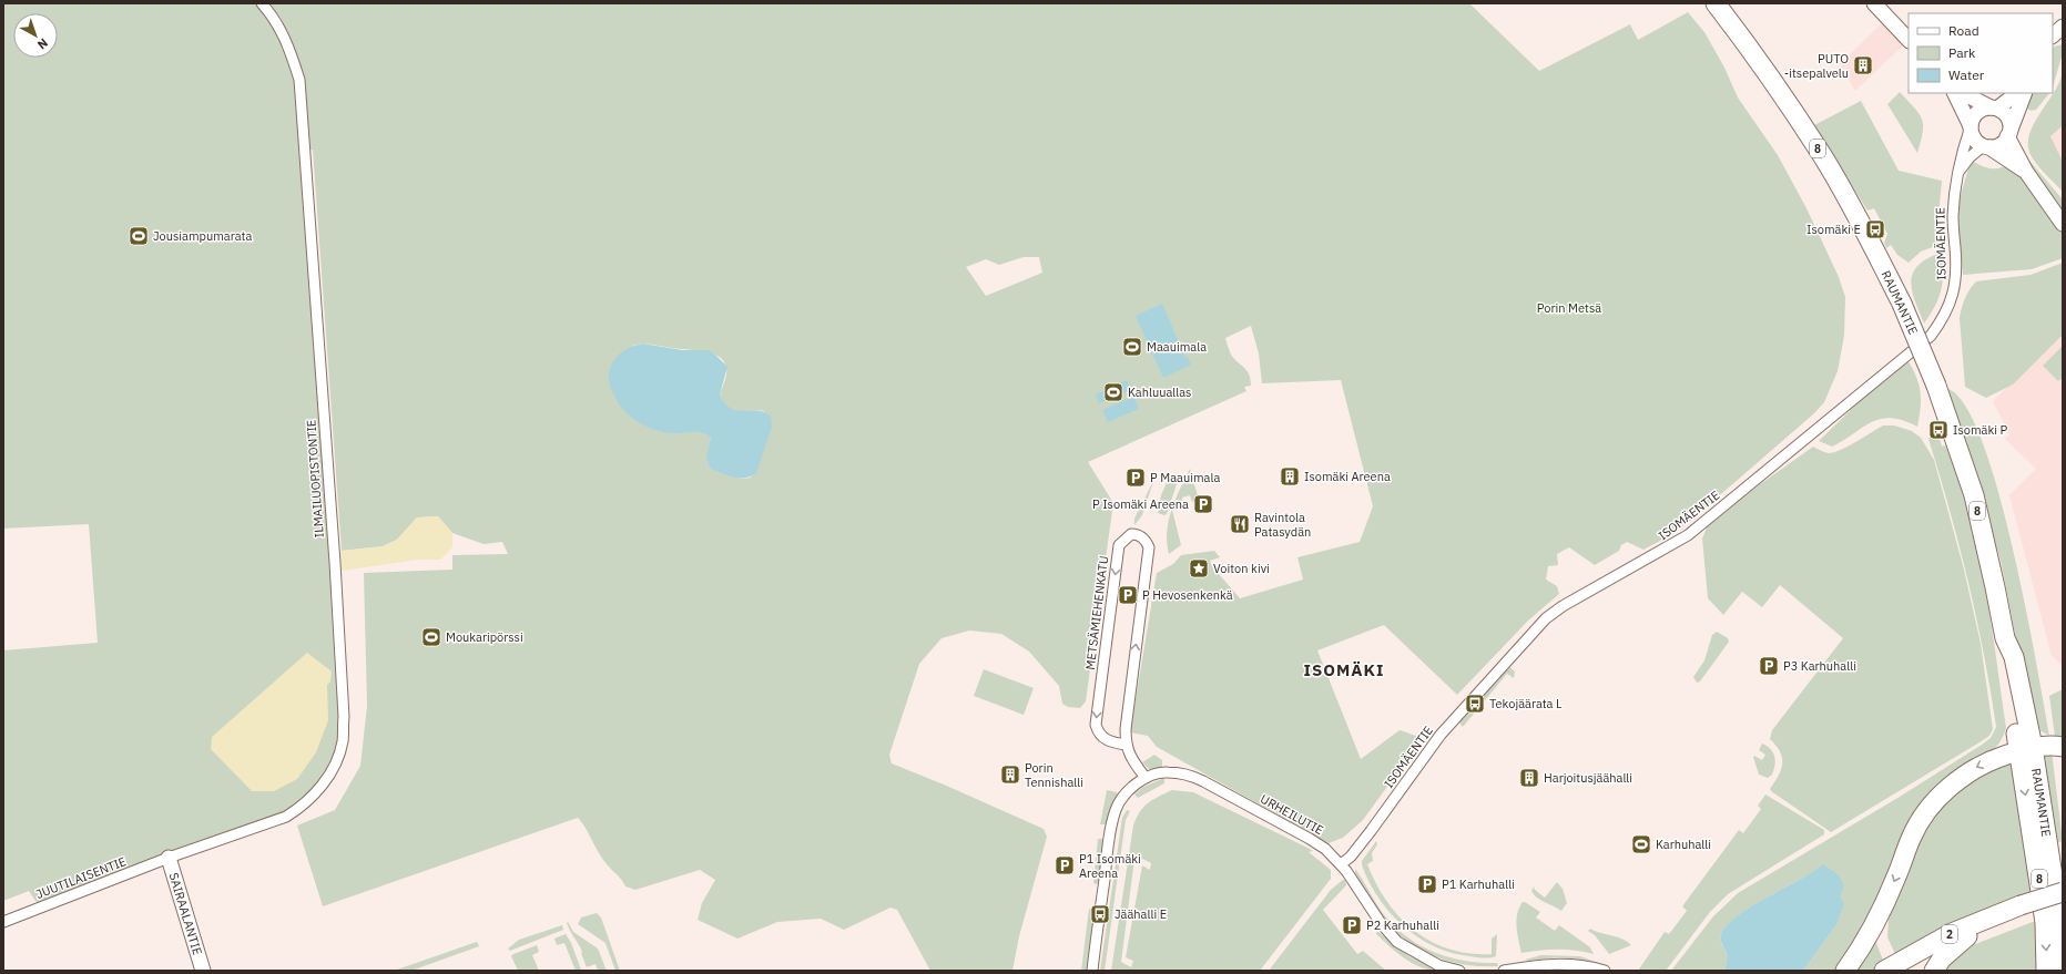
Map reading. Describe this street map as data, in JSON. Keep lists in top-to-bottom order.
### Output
{
  "streets": {
    "highway": ["8", "RAUMANTIE", "2"],
    "main road": ["SAIRAALANTIE"],
    "street": [
      "ISOMÄENTIE",
      "ILMAILUOPISTONTIE",
      "METSÄMIEHENKATU",
      "URHEILUTIE",
      "JUUTILAISENTIE"
    ]
  },
  "crossings": [
    ["ISOMÄENTIE", "URHEILUTIE"],
    ["ILMAILUOPISTONTIE", "JUUTILAISENTIE"],
    ["ILMAILUOPISTONTIE", "SAIRAALANTIE"],
    ["METSÄMIEHENKATU", "URHEILUTIE"],
    ["JUUTILAISENTIE", "SAIRAALANTIE"]
  ],
  "districts": ["ISOMÄKI"],
  "parks": ["Porin Metsä"],
  "places": {
    "building": [
      "PUTO -itsepalvelu",
      "Isomäki Areena",
      "Porin Tennishalli",
      "Harjoitusjäähalli"
    ],
    "bus stop": [
      "Isomäki E",
      "Isomäki P",
      "Tekojäärata L",
      "Jäähalli E"
    ],
    "sports": [
      "Jousiampumarata",
      "Maauimala",
      "Kahluuallas",
      "Moukaripörssi",
      "Karhuhalli"
    ],
    "parking": [
      "P Maauimala",
      "P Isomäki Areena",
      "P Hevosenkenkä",
      "P3 Karhuhalli",
      "P1 Isomäki Areena",
      "P1 Karhuhalli",
      "P2 Karhuhalli"
    ],
    "restaurant": ["Ravintola Patasydän"],
    "place": ["Voiton kivi"]
  },
  "legend": ["Road", "Park", "Water"],
  "north": "bottom right"
}
